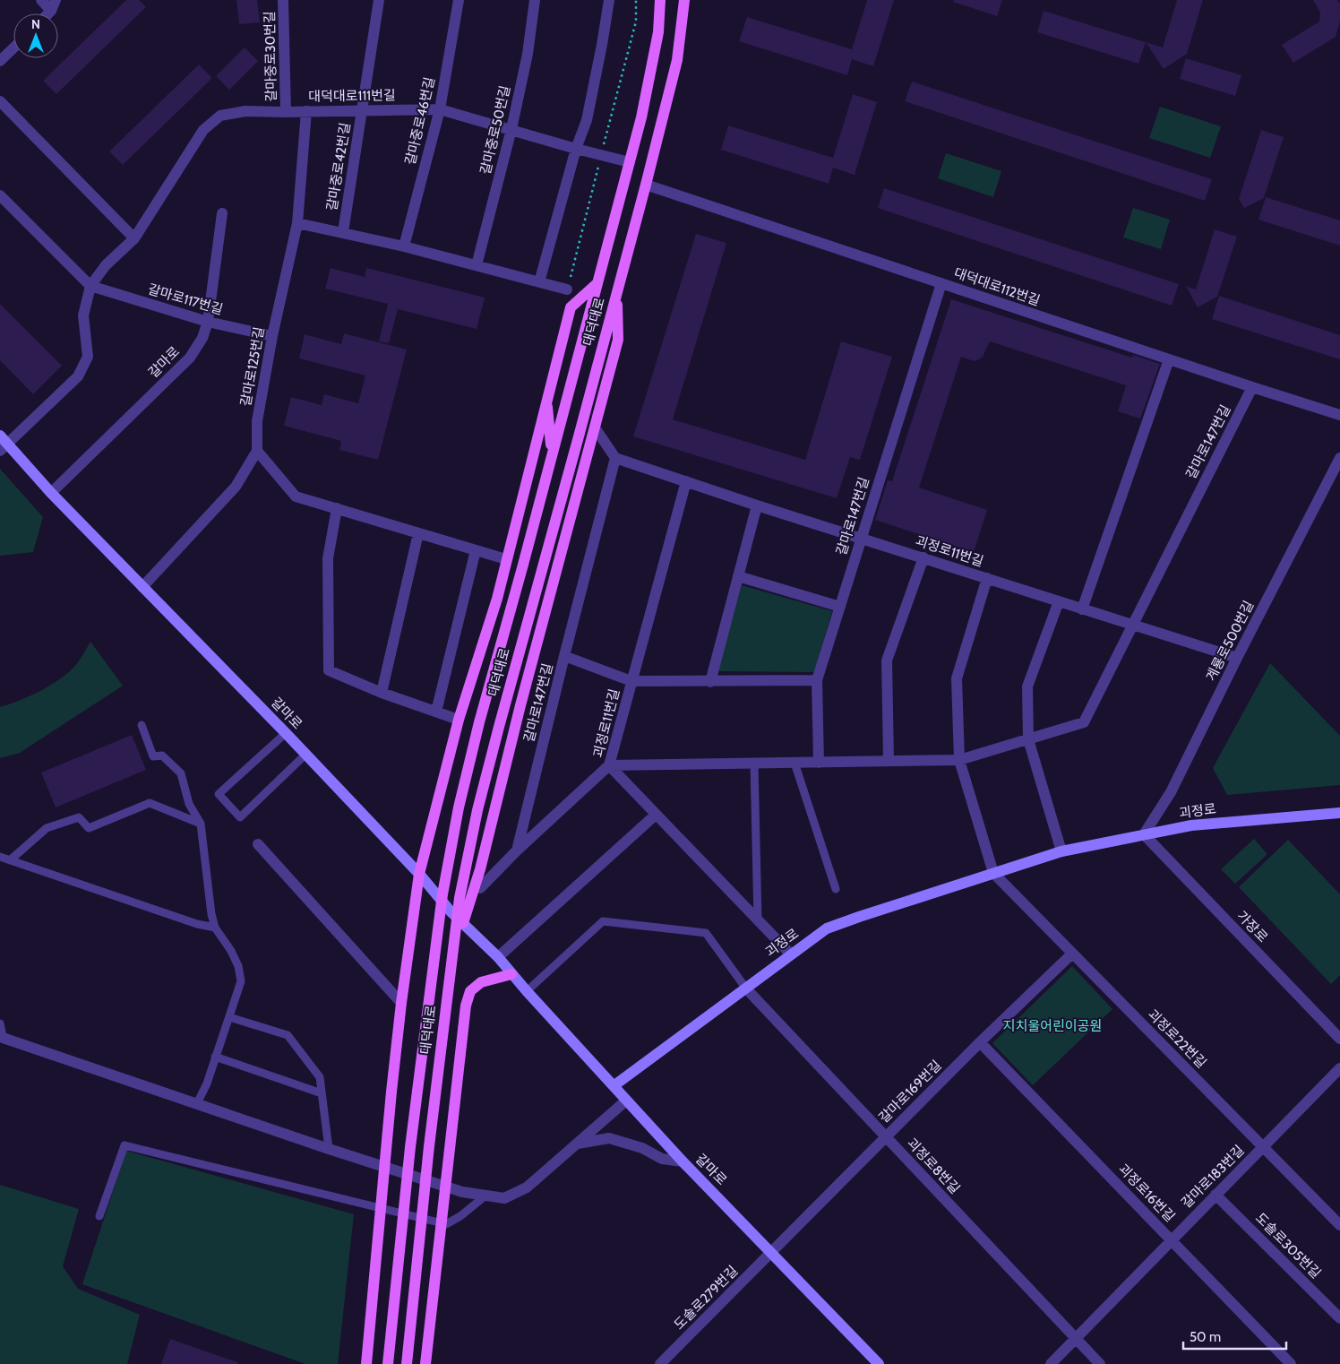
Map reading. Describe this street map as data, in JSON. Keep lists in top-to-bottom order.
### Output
{
  "streets": {
    "main road": ["대덕대로", "갈마로", "괴정로"],
    "street": [
      "갈마중로30번길",
      "대덕대로111번길",
      "갈마중로46번길",
      "갈마중로50번길",
      "갈마중로42번길",
      "대덕대로112번길",
      "갈마로117번길",
      "갈마로125번길",
      "갈마로147번길",
      "괴정로11번길",
      "계룡로500번길",
      "가장로",
      "괴정로22번길",
      "갈마로169번길",
      "괴정로8번길",
      "갈마로183번길",
      "괴정로16번길",
      "도솔로305번길",
      "도솔로279번길"
    ]
  },
  "crossings": [
    ["갈마중로30번길", "대덕대로111번길"],
    ["대덕대로111번길", "갈마중로46번길"],
    ["대덕대로111번길", "갈마중로50번길"],
    ["대덕대로111번길", "갈마중로42번길"],
    ["대덕대로111번길", "갈마로117번길"],
    ["대덕대로111번길", "대덕대로"],
    ["대덕대로111번길", "갈마로125번길"],
    ["대덕대로112번길", "대덕대로"],
    ["대덕대로112번길", "갈마로147번길"],
    ["갈마로117번길", "갈마로"],
    ["갈마로117번길", "갈마로125번길"],
    ["갈마로", "갈마로125번길"],
    ["갈마로", "괴정로"],
    ["갈마로", "갈마로169번길"],
    ["갈마로", "도솔로279번길"],
    ["갈마로147번길", "괴정로11번길"],
    ["괴정로11번길", "계룡로500번길"],
    ["괴정로11번길", "괴정로"],
    ["계룡로500번길", "괴정로"],
    ["계룡로500번길", "가장로"],
    ["괴정로", "가장로"],
    ["괴정로", "괴정로22번길"],
    ["괴정로", "괴정로8번길"],
    ["괴정로22번길", "갈마로169번길"],
    ["괴정로22번길", "갈마로183번길"],
    ["갈마로169번길", "괴정로8번길"],
    ["갈마로169번길", "괴정로16번길"],
    ["갈마로169번길", "도솔로279번길"],
    ["괴정로8번길", "갈마로183번길"],
    ["갈마로183번길", "괴정로16번길"],
    ["갈마로183번길", "도솔로305번길"]
  ],
  "parks": ["지치울어린이공원"],
  "scale_bar": "50 m",
  "north": "top"
}
